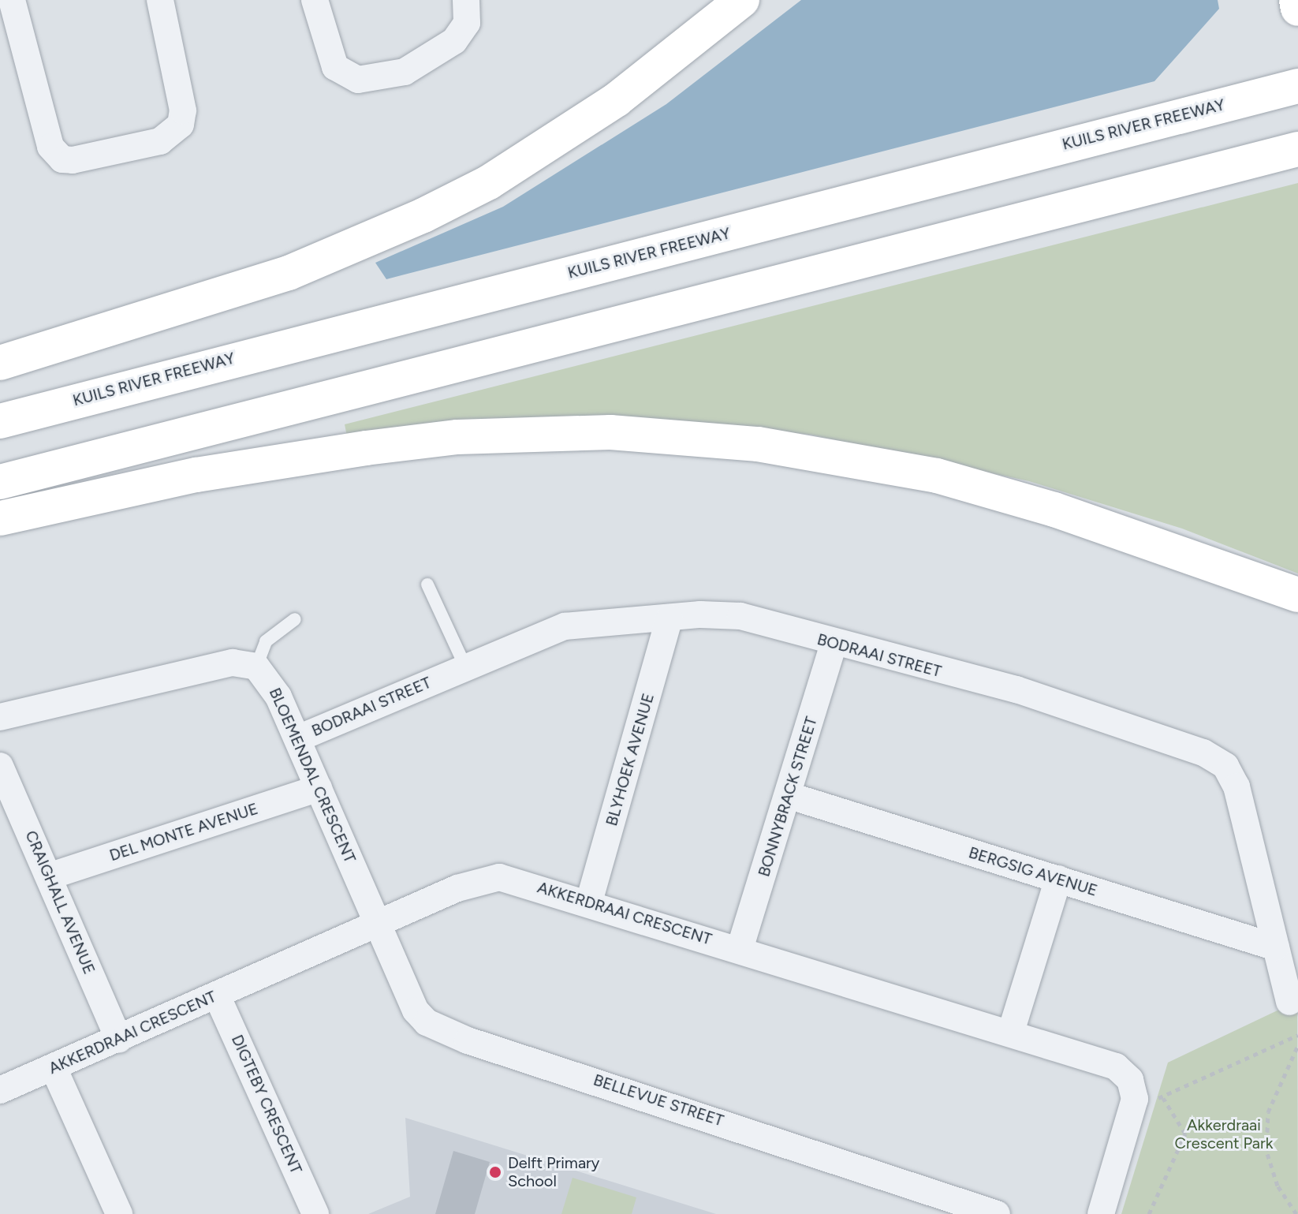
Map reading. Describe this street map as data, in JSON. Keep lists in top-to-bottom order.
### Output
{
  "streets": {
    "main road": ["KUILS RIVER FREEWAY"],
    "street": [
      "BODRAAI STREET",
      "BLYHOEK AVENUE",
      "BLOEMENDAL CRESCENT",
      "BONNYBRACK STREET",
      "DEL MONTE AVENUE",
      "BERGSIG AVENUE",
      "CRAIGHALL AVENUE",
      "AKKERDRAAI CRESCENT",
      "BELLEVUE STREET",
      "DIGTEBY CRESCENT"
    ]
  },
  "crossings": [
    ["BODRAAI STREET", "BLYHOEK AVENUE"],
    ["BODRAAI STREET", "BLOEMENDAL CRESCENT"],
    ["BODRAAI STREET", "BONNYBRACK STREET"],
    ["BODRAAI STREET", "BERGSIG AVENUE"],
    ["BLYHOEK AVENUE", "AKKERDRAAI CRESCENT"],
    ["BLOEMENDAL CRESCENT", "DEL MONTE AVENUE"],
    ["BLOEMENDAL CRESCENT", "AKKERDRAAI CRESCENT"],
    ["BLOEMENDAL CRESCENT", "BELLEVUE STREET"],
    ["BONNYBRACK STREET", "BERGSIG AVENUE"],
    ["BONNYBRACK STREET", "AKKERDRAAI CRESCENT"],
    ["DEL MONTE AVENUE", "CRAIGHALL AVENUE"],
    ["CRAIGHALL AVENUE", "AKKERDRAAI CRESCENT"],
    ["AKKERDRAAI CRESCENT", "BELLEVUE STREET"],
    ["AKKERDRAAI CRESCENT", "DIGTEBY CRESCENT"]
  ],
  "parks": ["Akkerdraai Crescent Park"],
  "places": ["Delft Primary School"]
}
